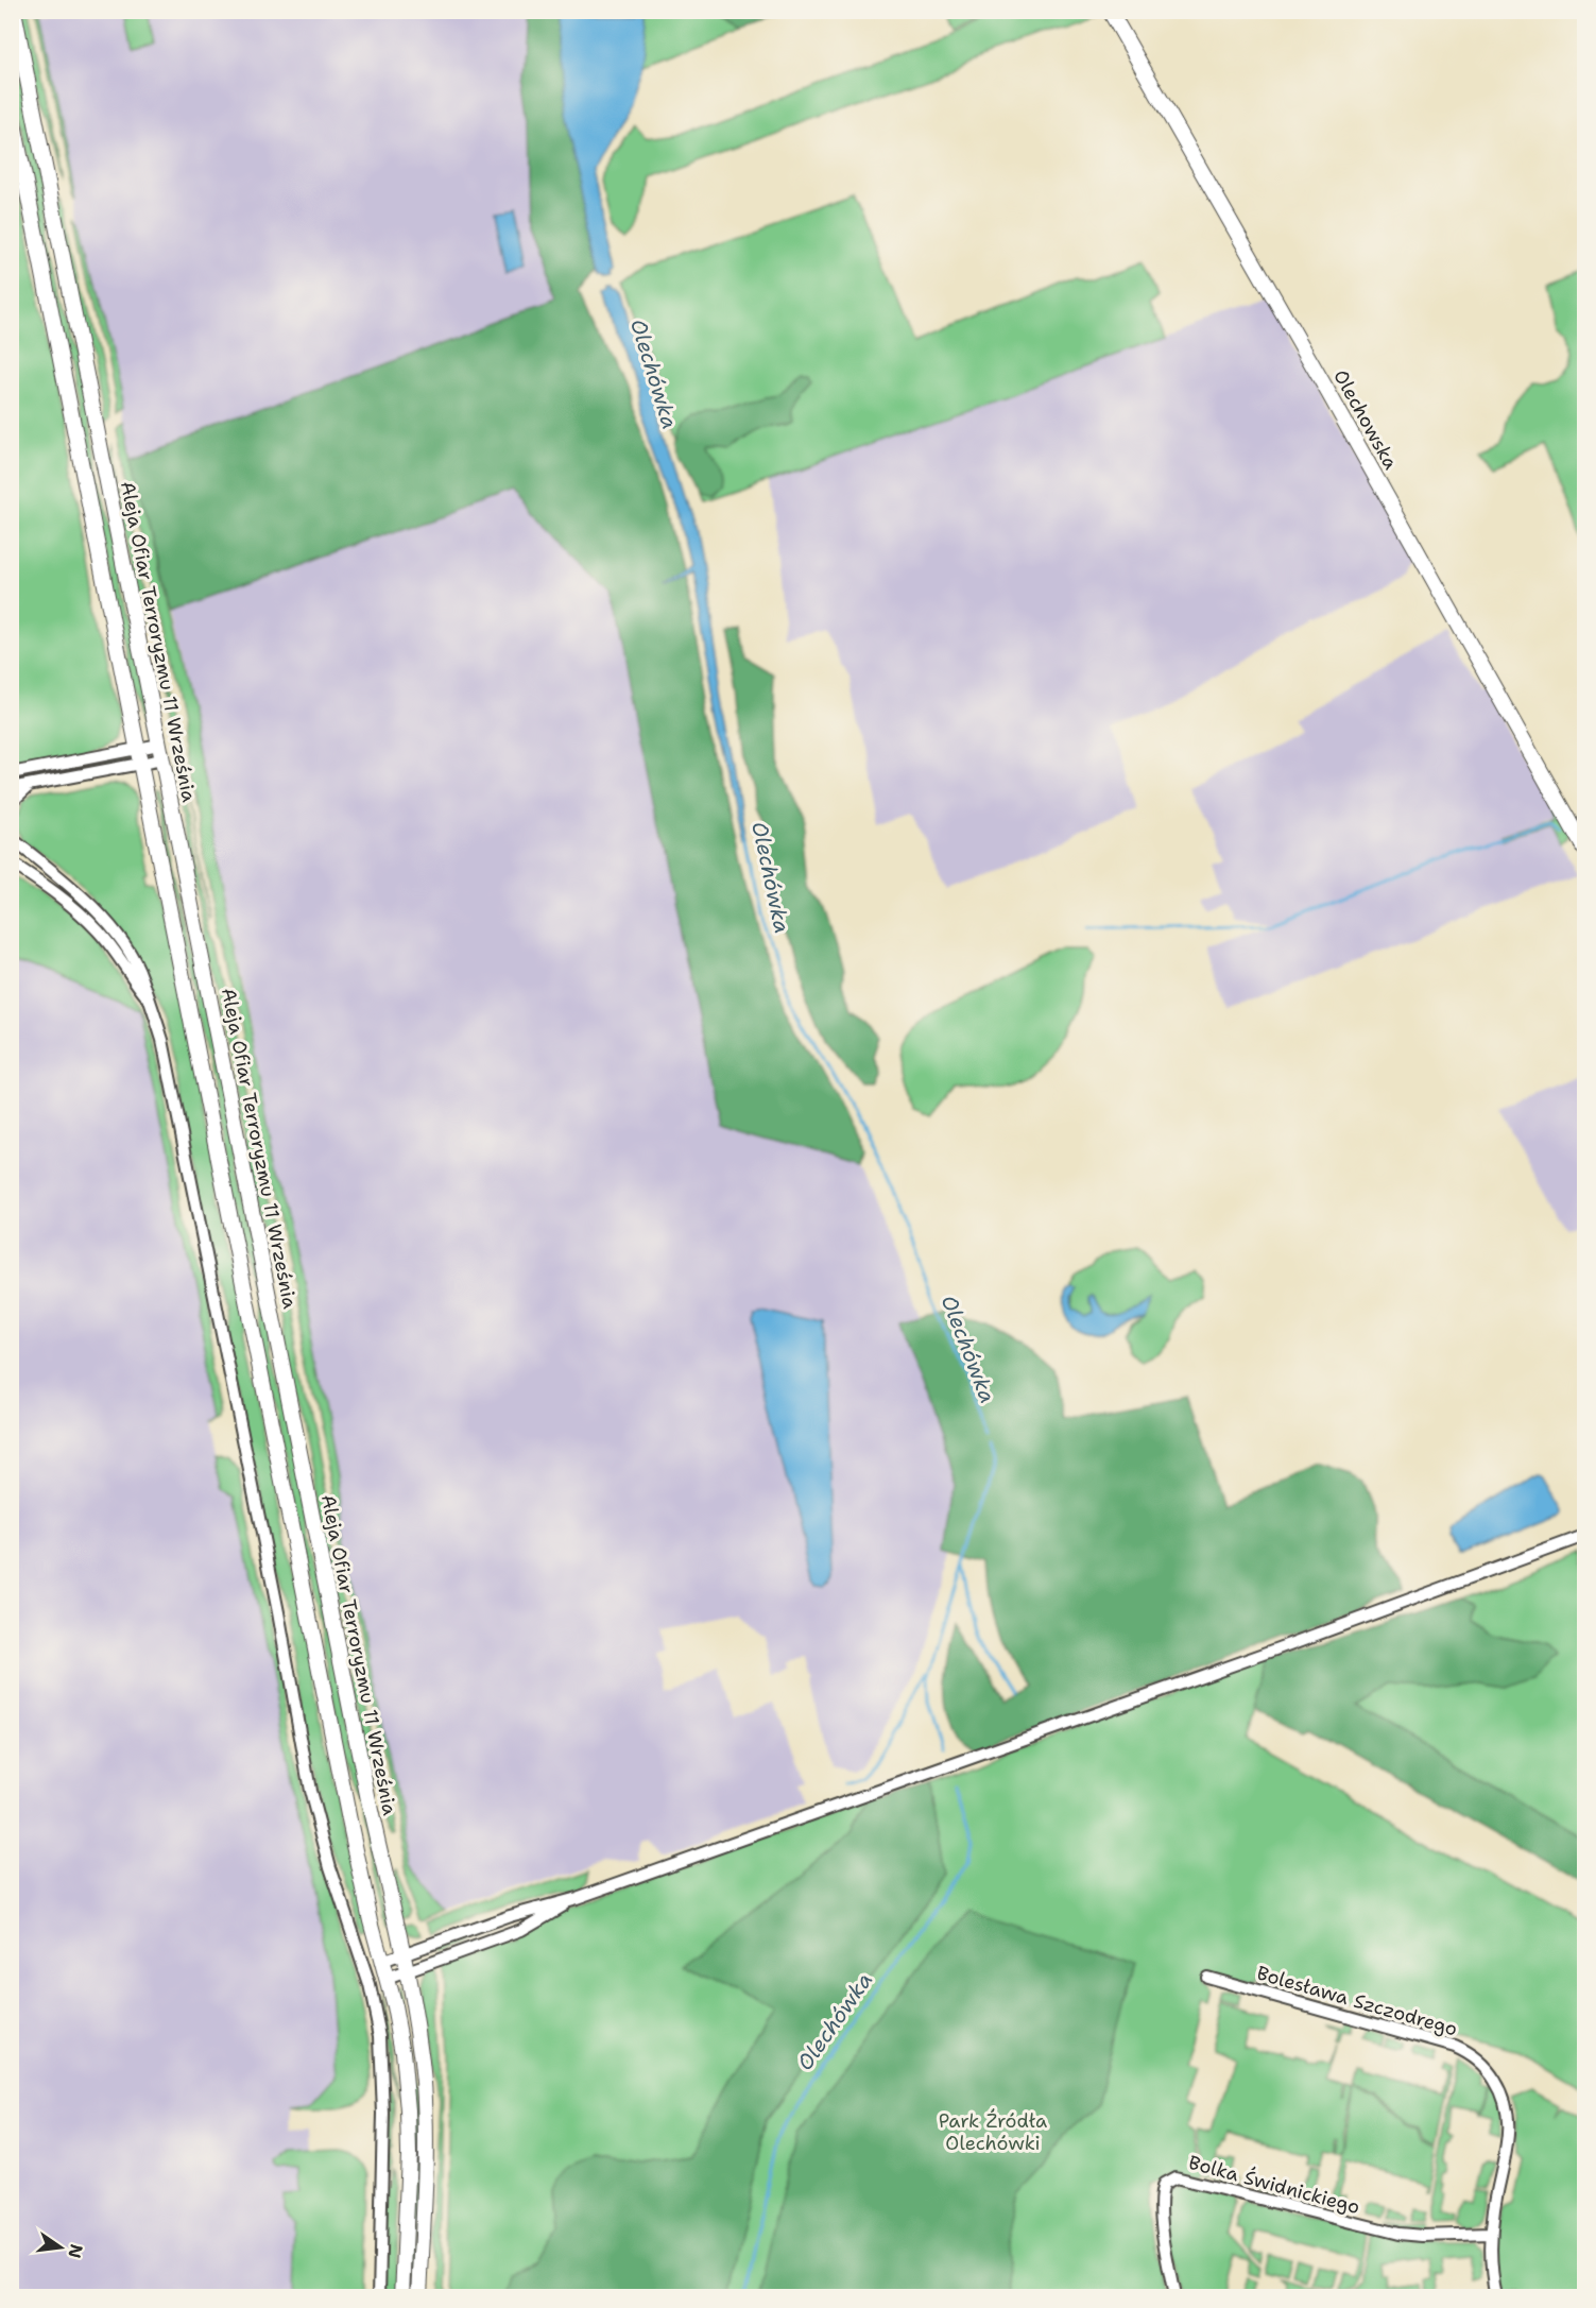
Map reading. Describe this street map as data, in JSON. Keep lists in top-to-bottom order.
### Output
{
  "streets": {
    "street": [
      "Olechowska",
      "Aleja Ofiar Terroryzmu 11 Września",
      "Bolesława Szczodrego",
      "Bolka Świdnickiego"
    ]
  },
  "crossings": [
    ["Bolesława Szczodrego", "Bolka Świdnickiego"]
  ],
  "water": ["Olechówka"],
  "parks": ["Park Źródła Olechówki"],
  "north": "right"
}
